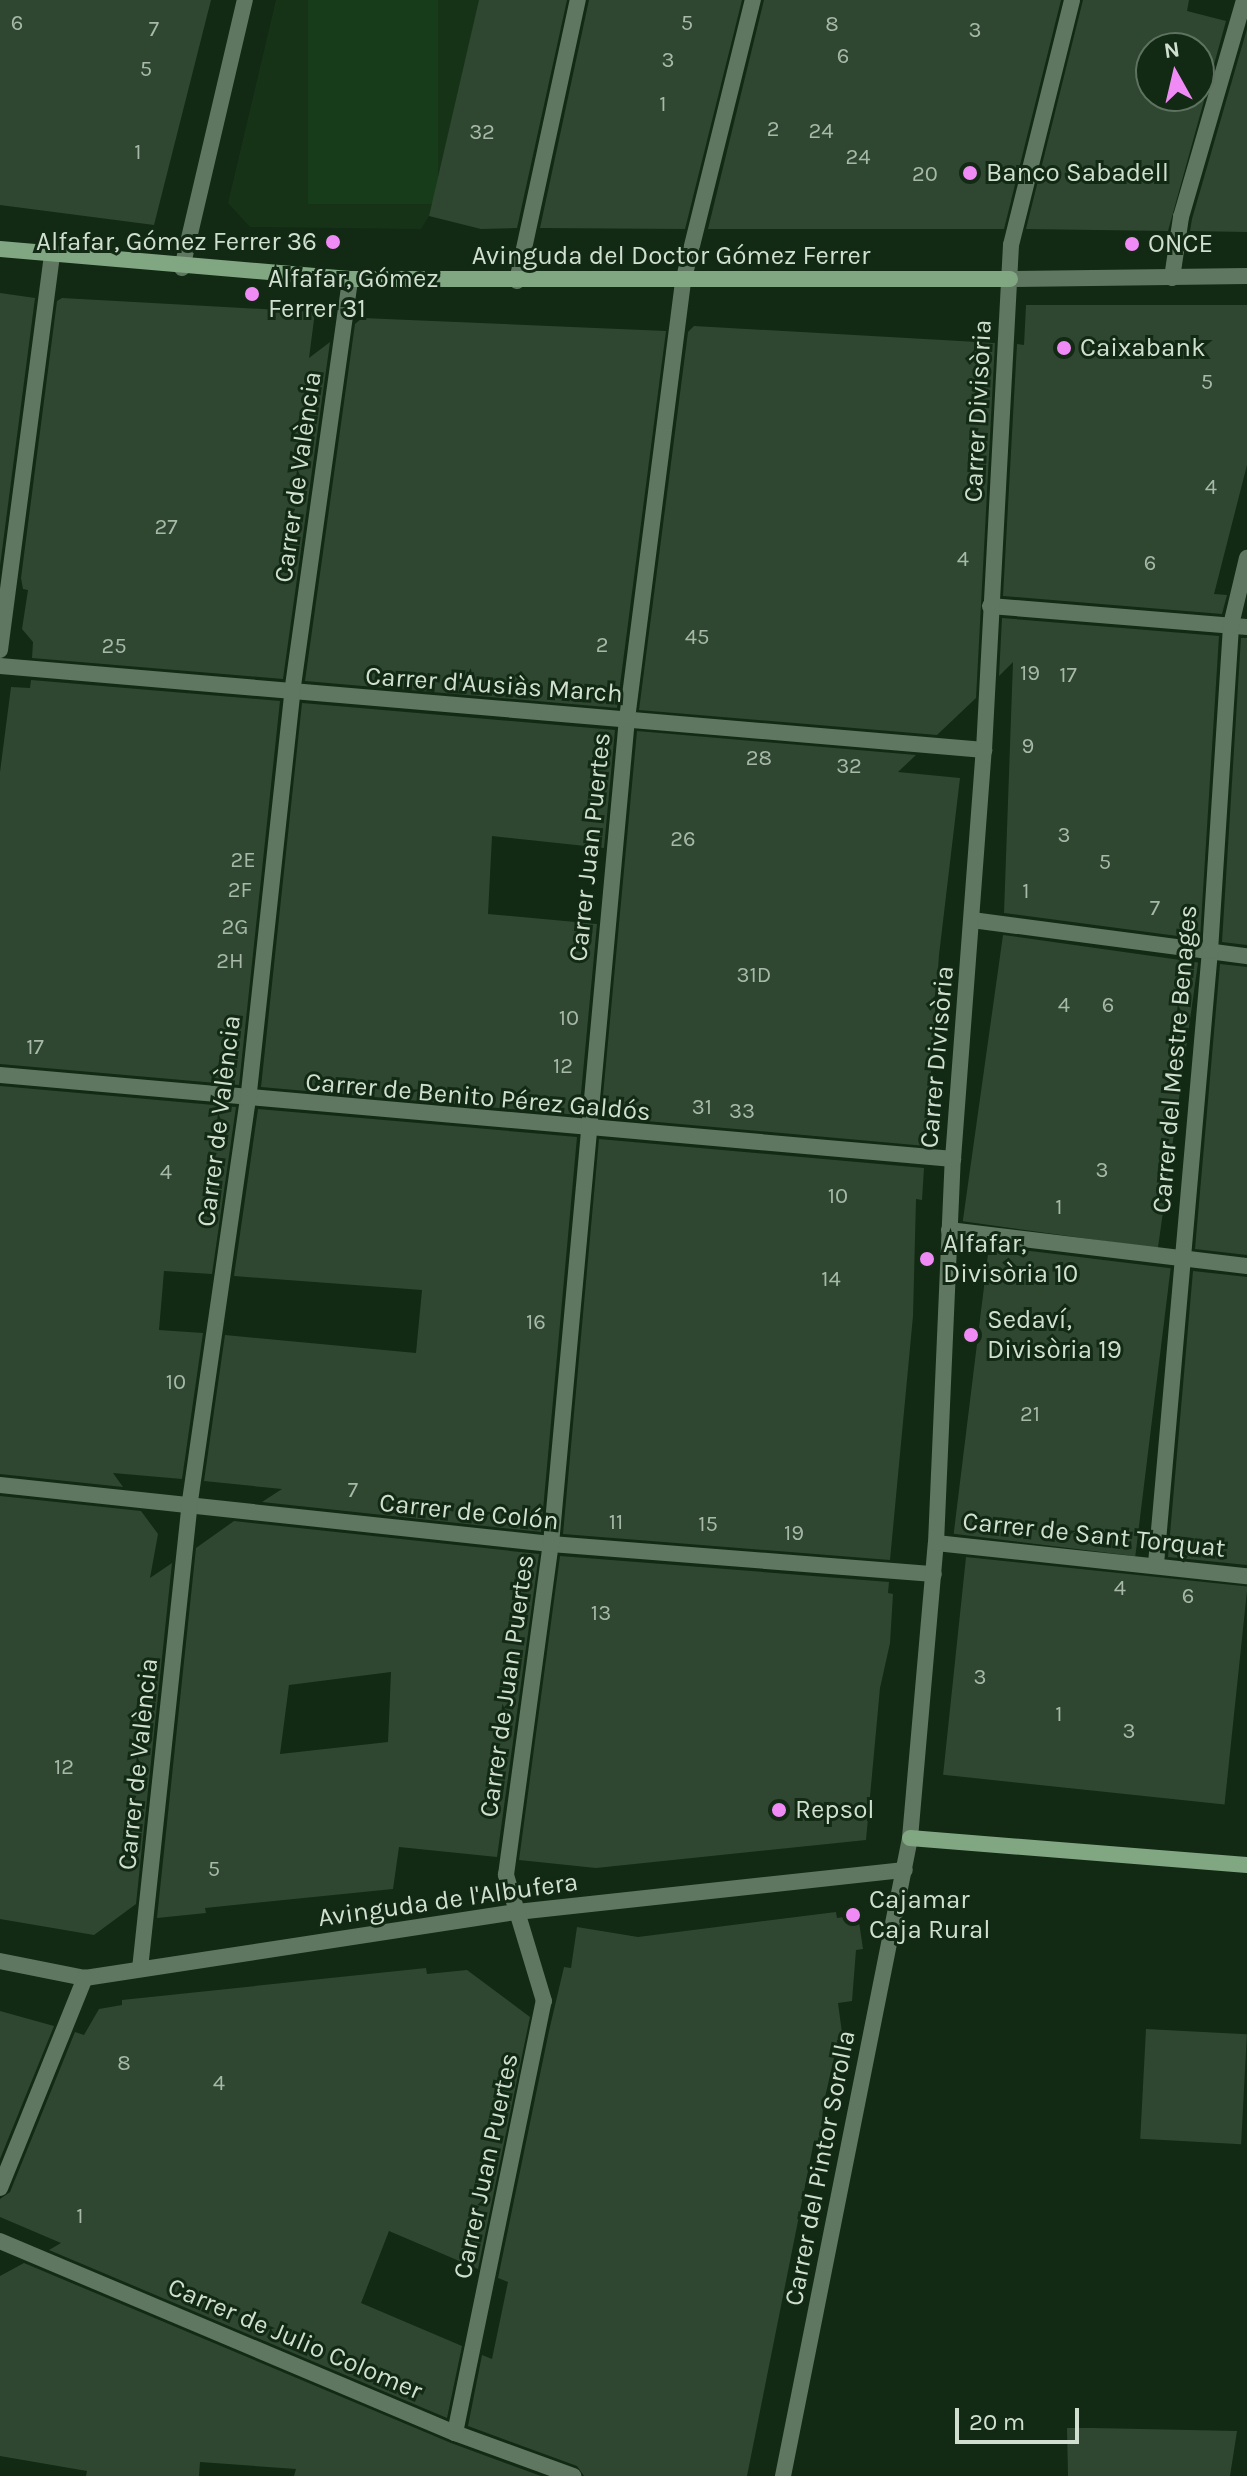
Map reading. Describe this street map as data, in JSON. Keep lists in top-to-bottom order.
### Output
{
  "streets": {
    "street": [
      "Avinguda del Doctor Gómez Ferrer",
      "Carrer Divisòria",
      "Carrer de València",
      "Carrer d'Ausiàs March",
      "Carrer Juan Puertes",
      "Carrer del Mestre Benages",
      "Carrer de Benito Pérez Galdós",
      "Carrer de Colón",
      "Carrer de Sant Torquat",
      "Carrer de Juan Puertes",
      "Avinguda de l'Albufera",
      "Carrer del Pintor Sorolla",
      "Carrer de Julio Colomer"
    ]
  },
  "crossings": [
    ["Avinguda del Doctor Gómez Ferrer", "Carrer Divisòria"],
    ["Avinguda del Doctor Gómez Ferrer", "Carrer de València"],
    ["Avinguda del Doctor Gómez Ferrer", "Carrer Juan Puertes"],
    ["Carrer Divisòria", "Carrer d'Ausiàs March"],
    ["Carrer Divisòria", "Carrer de Benito Pérez Galdós"],
    ["Carrer Divisòria", "Carrer de Colón"],
    ["Carrer Divisòria", "Carrer de Sant Torquat"],
    ["Carrer Divisòria", "Carrer del Pintor Sorolla"],
    ["Carrer de València", "Carrer d'Ausiàs March"],
    ["Carrer de València", "Carrer de Benito Pérez Galdós"],
    ["Carrer de València", "Carrer de Colón"],
    ["Carrer de València", "Avinguda de l'Albufera"],
    ["Carrer d'Ausiàs March", "Carrer Juan Puertes"],
    ["Carrer Juan Puertes", "Carrer de Benito Pérez Galdós"],
    ["Carrer Juan Puertes", "Carrer de Juan Puertes"],
    ["Carrer Juan Puertes", "Avinguda de l'Albufera"],
    ["Carrer Juan Puertes", "Carrer de Julio Colomer"],
    ["Carrer del Mestre Benages", "Carrer de Sant Torquat"],
    ["Carrer de Benito Pérez Galdós", "Carrer de Juan Puertes"],
    ["Carrer de Colón", "Carrer de Juan Puertes"],
    ["Carrer de Juan Puertes", "Avinguda de l'Albufera"],
    ["Avinguda de l'Albufera", "Carrer del Pintor Sorolla"]
  ],
  "places": [
    "Banco Sabadell",
    "Alfafar, Gómez Ferrer 36",
    "ONCE",
    "Alfafar, Gómez Ferrer 31",
    "Caixabank",
    "Alfafar, Divisòria 10",
    "Sedaví, Divisòria 19",
    "Repsol",
    "Cajamar Caja Rural"
  ],
  "house_numbers": [
    "6",
    "5",
    "8",
    "7",
    "3",
    "6",
    "3",
    "5",
    "1",
    "2",
    "24",
    "32",
    "1",
    "24",
    "20",
    "5",
    "4",
    "27",
    "4",
    "6",
    "45",
    "2",
    "25",
    "19",
    "17",
    "9",
    "28",
    "32",
    "3",
    "26",
    "2E",
    "5",
    "2F",
    "1",
    "7",
    "2G",
    "2H",
    "31D",
    "4",
    "6",
    "10",
    "17",
    "12",
    "31",
    "33",
    "3",
    "4",
    "10",
    "1",
    "14",
    "16",
    "10",
    "21",
    "7",
    "11",
    "15",
    "19",
    "4",
    "6",
    "13",
    "3",
    "1",
    "3",
    "12",
    "5",
    "8",
    "4",
    "1"
  ],
  "scale_bar": "20 m",
  "north": "top"
}
